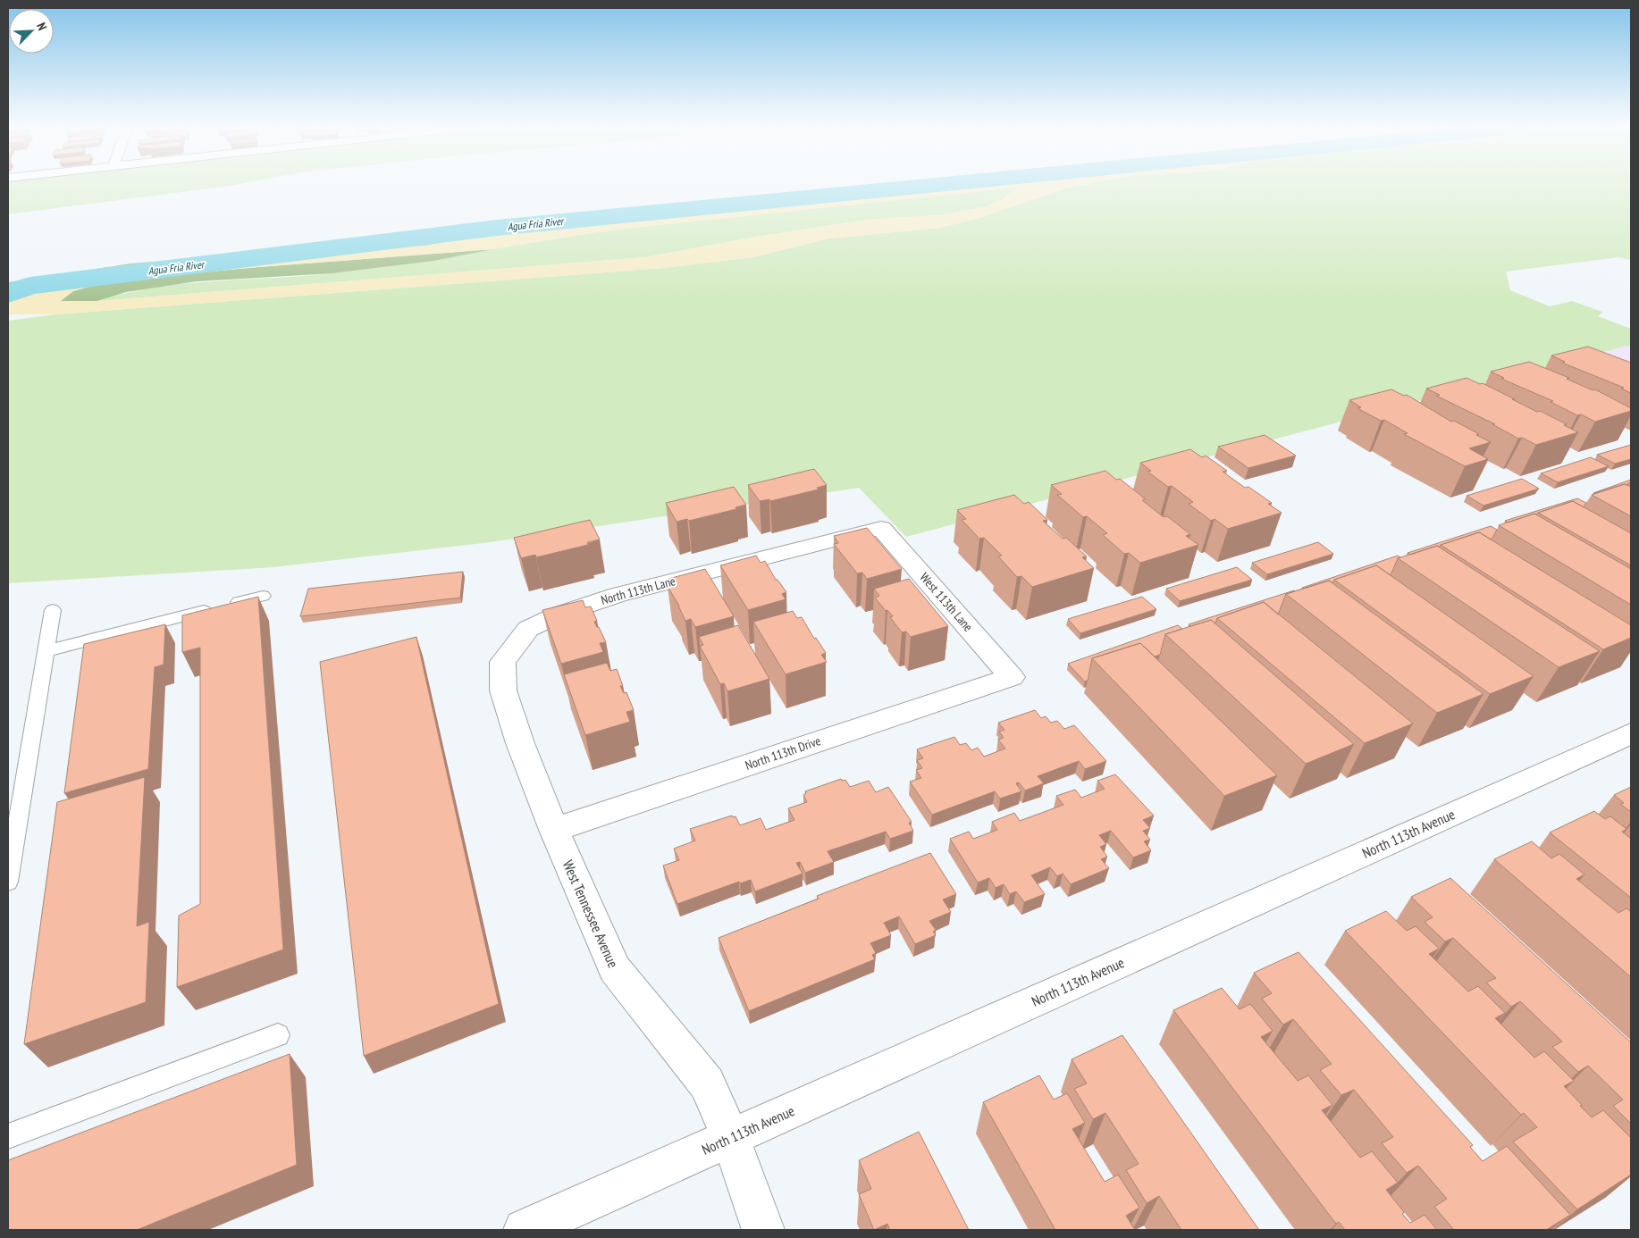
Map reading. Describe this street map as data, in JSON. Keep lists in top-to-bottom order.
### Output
{
  "streets": {
    "street": [
      "North 113th Lane",
      "West 113th Lane",
      "North 113th Drive",
      "North 113th Avenue",
      "West Tennessee Avenue"
    ]
  },
  "crossings": [
    ["North 113th Lane", "West 113th Lane"],
    ["North 113th Lane", "West Tennessee Avenue"],
    ["West 113th Lane", "North 113th Drive"],
    ["North 113th Drive", "West Tennessee Avenue"],
    ["North 113th Avenue", "West Tennessee Avenue"]
  ],
  "water": ["Agua Fria River"],
  "north": "top right"
}
